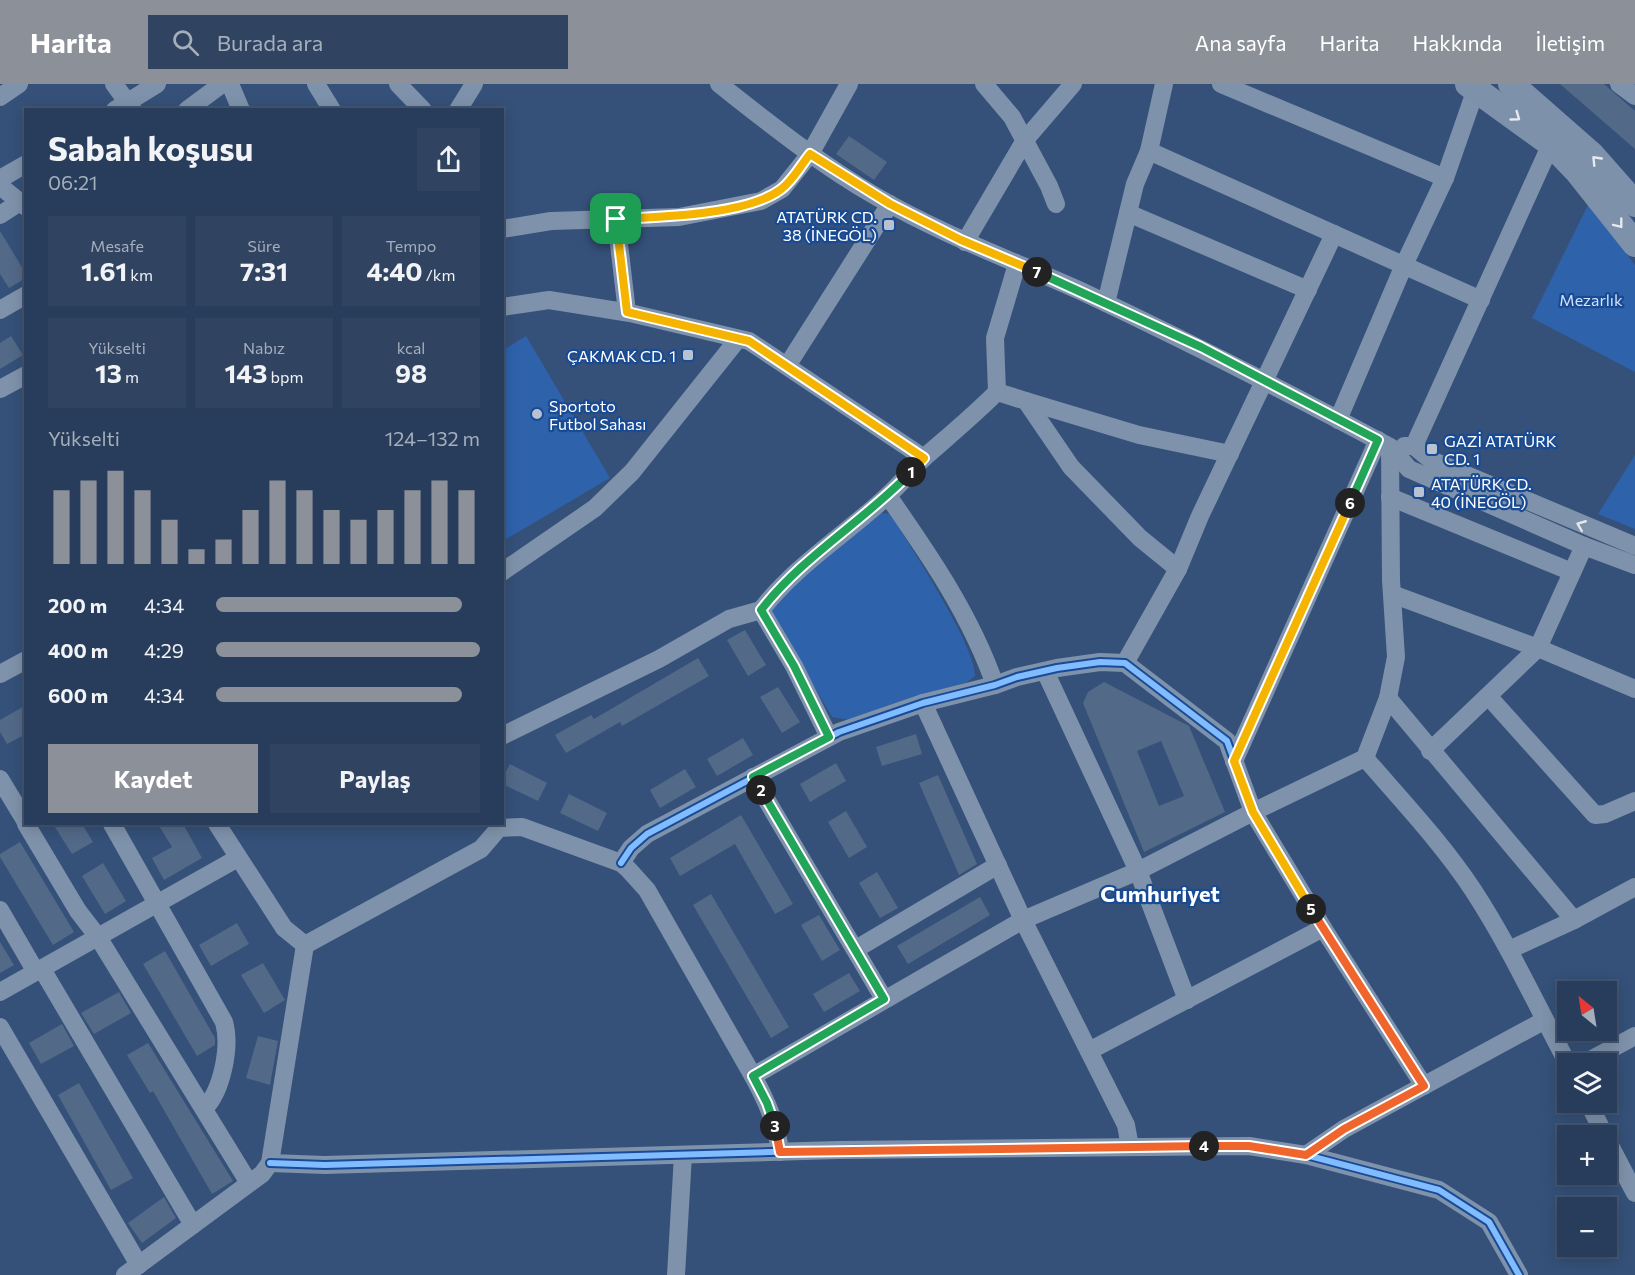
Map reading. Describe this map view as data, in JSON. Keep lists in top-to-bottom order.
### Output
{
  "districts": ["Cumhuriyet"],
  "parks": ["Mezarlık"],
  "places": {
    "transit": [
      "ATATÜRK CD. 38 (İNEGÖL)",
      "ÇAKMAK CD. 1",
      "GAZİ ATATÜRK CD. 1",
      "ATATÜRK CD. 40 (İNEGÖL)"
    ],
    "other": ["Sportoto Futbol Sahası"]
  },
  "north": "top left",
  "page": {
    "header": "Harita",
    "search": "Burada ara",
    "nav": [
      "Ana sayfa",
      "Harita",
      "Hakkında",
      "İletişim"
    ],
    "heading": ["Sabah koşusu", "06:21"],
    "stats": [
      ["Mesafe", "1.61 km"],
      ["Süre", "7:31"],
      ["Tempo", "4:40 /km"],
      ["Yükselti", "13 m"],
      ["Nabız", "143 bpm"],
      ["kcal", "98"]
    ],
    "pins": [
      "7",
      "1",
      "6",
      "2",
      "5",
      "3",
      "4"
    ],
    "chart": ["Yükselti", "124–132 m"],
    "list": [
      {
        "name": "200 m",
        "note": "4:34"
      },
      {
        "name": "400 m",
        "note": "4:29"
      },
      {
        "name": "600 m",
        "note": "4:34"
      }
    ],
    "buttons": ["Kaydet", "Paylaş"],
    "map_buttons": ["+", "−"]
  }
}
